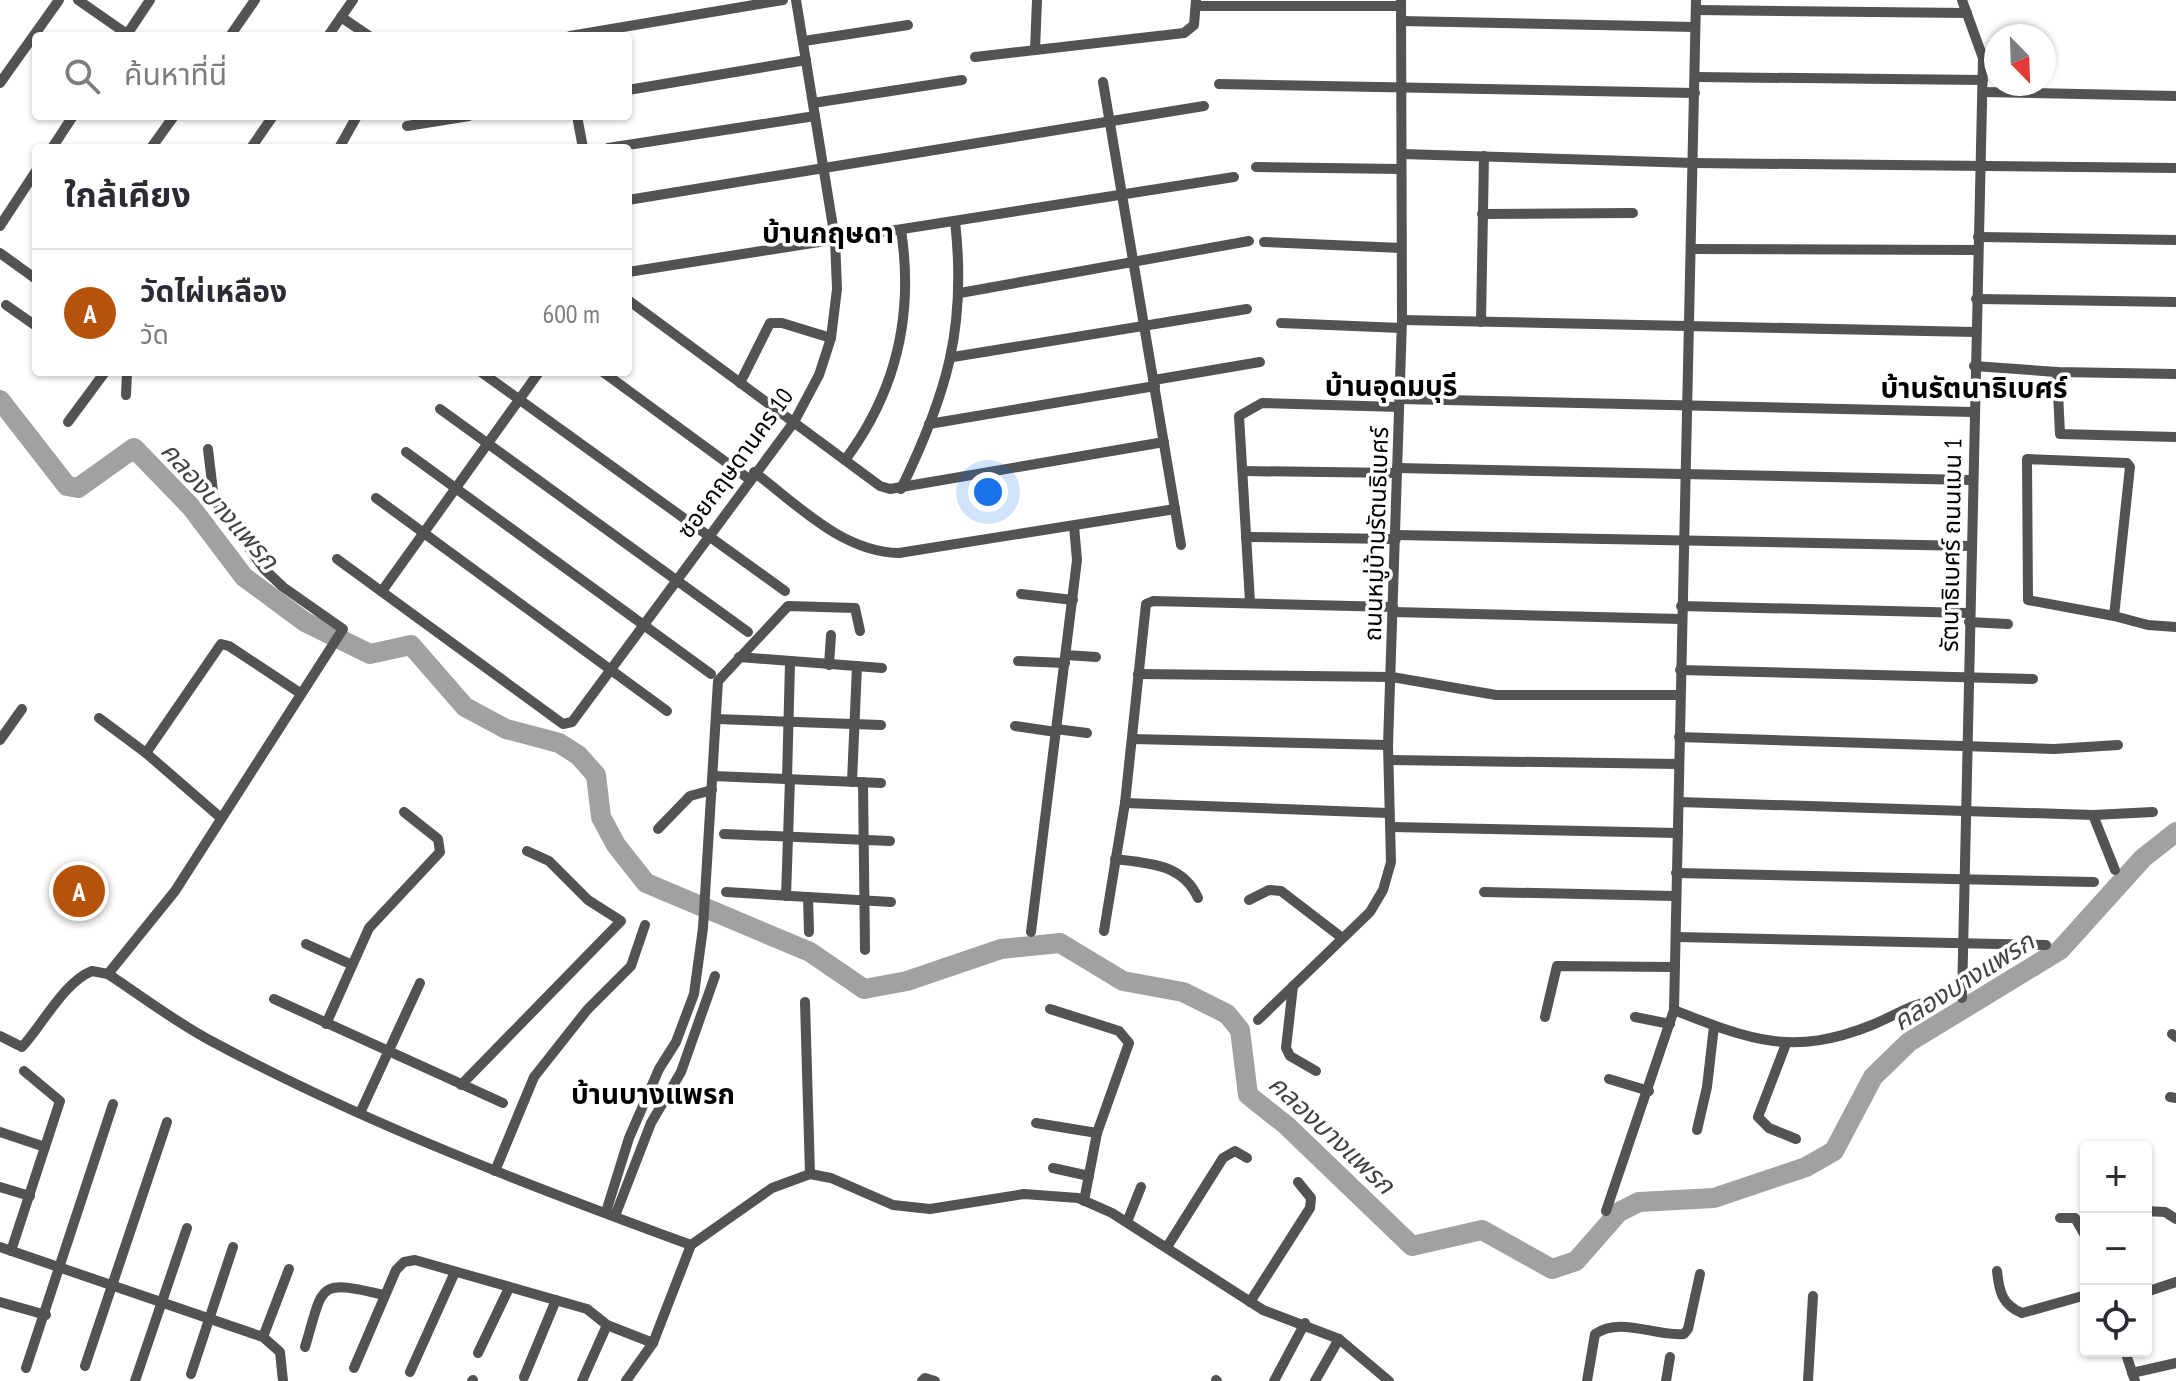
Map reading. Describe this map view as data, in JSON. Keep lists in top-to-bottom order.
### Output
{
  "streets": {
    "street": ["ซอยกฤษดานคร 10", "ถนนหมู่บ้านรัตนธิเบศร์", "รัตนาธิเบศร์ ถนนเมน 1"]
  },
  "districts": [
    "บ้านกฤษดา",
    "บ้านอุดมบุรี",
    "บ้านรัตนาธิเบศร์",
    "บ้านบางแพรก"
  ],
  "water": ["คลองบางแพรก"],
  "north": "bottom right",
  "page": {
    "search": "ค้นหาที่นี่",
    "heading": "ใกล้เคียง",
    "list": [
      {
        "mark": "A",
        "name": "วัดไผ่เหลือง",
        "note": "วัด",
        "value": "600 m"
      }
    ],
    "pins": "A",
    "map_buttons": ["+", "−"]
  }
}
